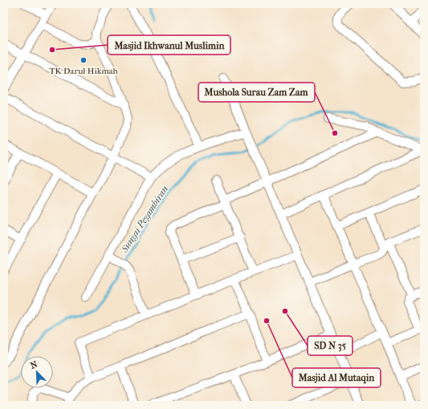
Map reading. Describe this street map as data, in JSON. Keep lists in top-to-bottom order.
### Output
{
  "water": ["Sungai Pegambiran"],
  "places": [
    "Masjid Ikhwanul Muslimin",
    "TK Darul Hikmah",
    "Mushola Surau Zam Zam",
    "SD N 35",
    "Masjid Al Mutaqin"
  ],
  "north": "top left"
}
